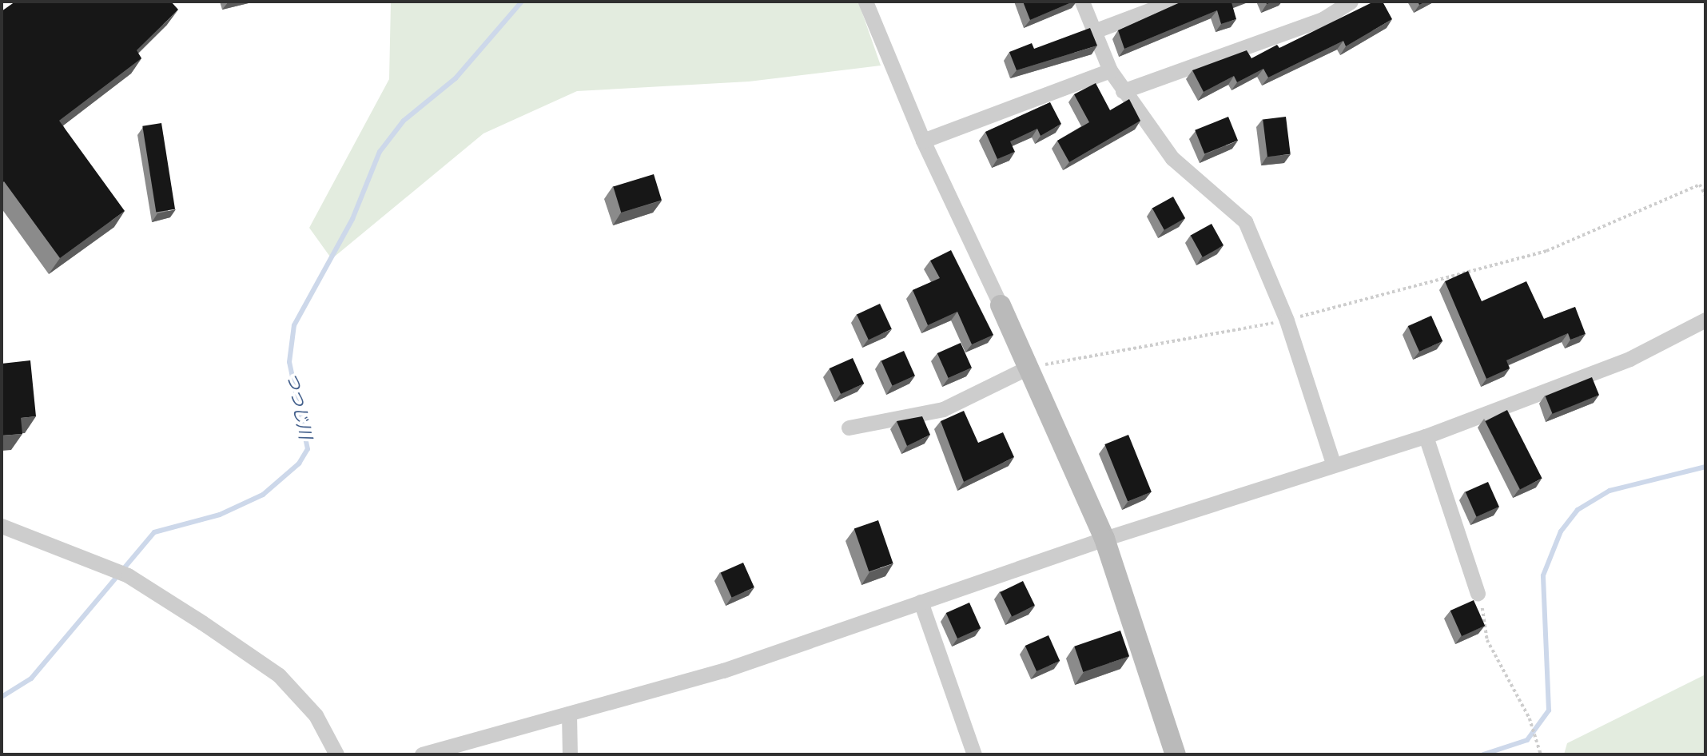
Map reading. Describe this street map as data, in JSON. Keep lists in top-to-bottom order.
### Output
{
  "water": ["つつじ川"]
}
